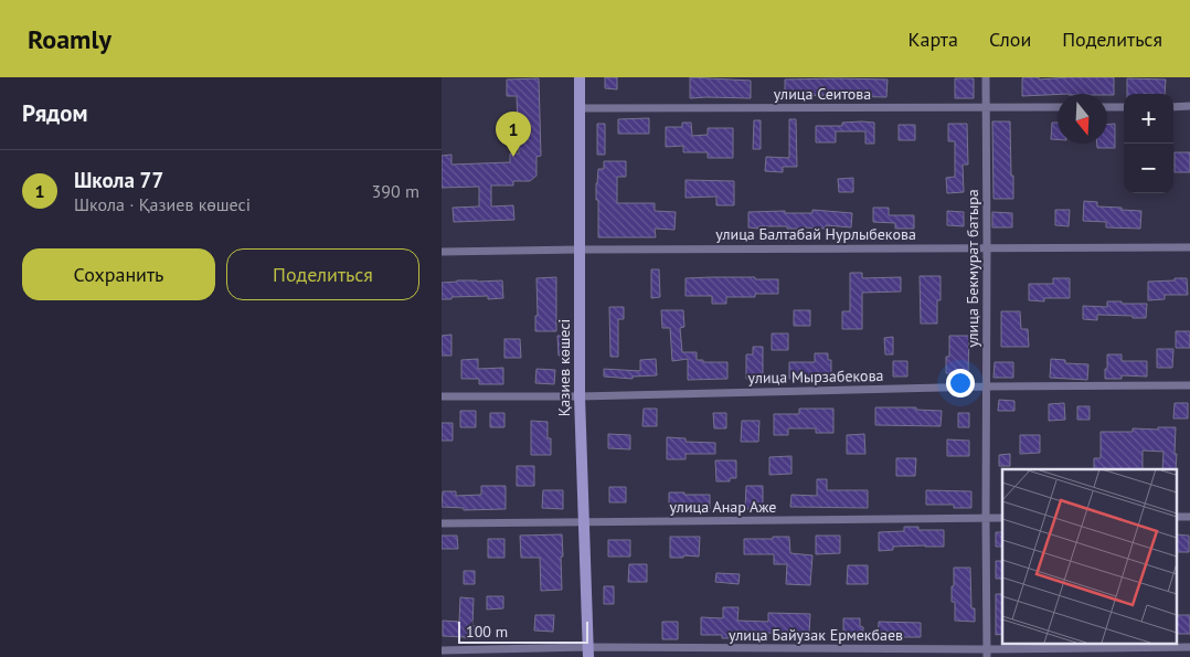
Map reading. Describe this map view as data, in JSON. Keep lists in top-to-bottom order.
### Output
{
  "streets": {
    "street": [
      "улица Сеитова",
      "улица Балтабай Нурлыбекова",
      "улица Бекмурат батыра",
      "Қазиев көшесі",
      "улица Мырзабекова",
      "улица Анар Аже",
      "улица Байузак Ермекбаев"
    ]
  },
  "crossings": [
    ["улица Сеитова", "улица Бекмурат батыра"],
    ["улица Сеитова", "Қазиев көшесі"],
    ["улица Балтабай Нурлыбекова", "улица Бекмурат батыра"],
    ["улица Балтабай Нурлыбекова", "Қазиев көшесі"],
    ["улица Бекмурат батыра", "улица Мырзабекова"],
    ["улица Бекмурат батыра", "улица Анар Аже"],
    ["улица Бекмурат батыра", "улица Байузак Ермекбаев"],
    ["Қазиев көшесі", "улица Мырзабекова"],
    ["Қазиев көшесі", "улица Анар Аже"],
    ["Қазиев көшесі", "улица Байузак Ермекбаев"]
  ],
  "scale_bar": "100 m",
  "north": "bottom",
  "page": {
    "header": "Roamly",
    "nav": ["Карта", "Слои", "Поделиться"],
    "heading": "Рядом",
    "map_buttons": ["+", "−"],
    "pins": "1",
    "list": [
      {
        "mark": "1",
        "name": "Школа 77",
        "note": "Школа · Қазиев көшесі",
        "value": "390 m"
      }
    ],
    "buttons": ["Сохранить", "Поделиться"],
    "scale": "100 m"
  }
}
